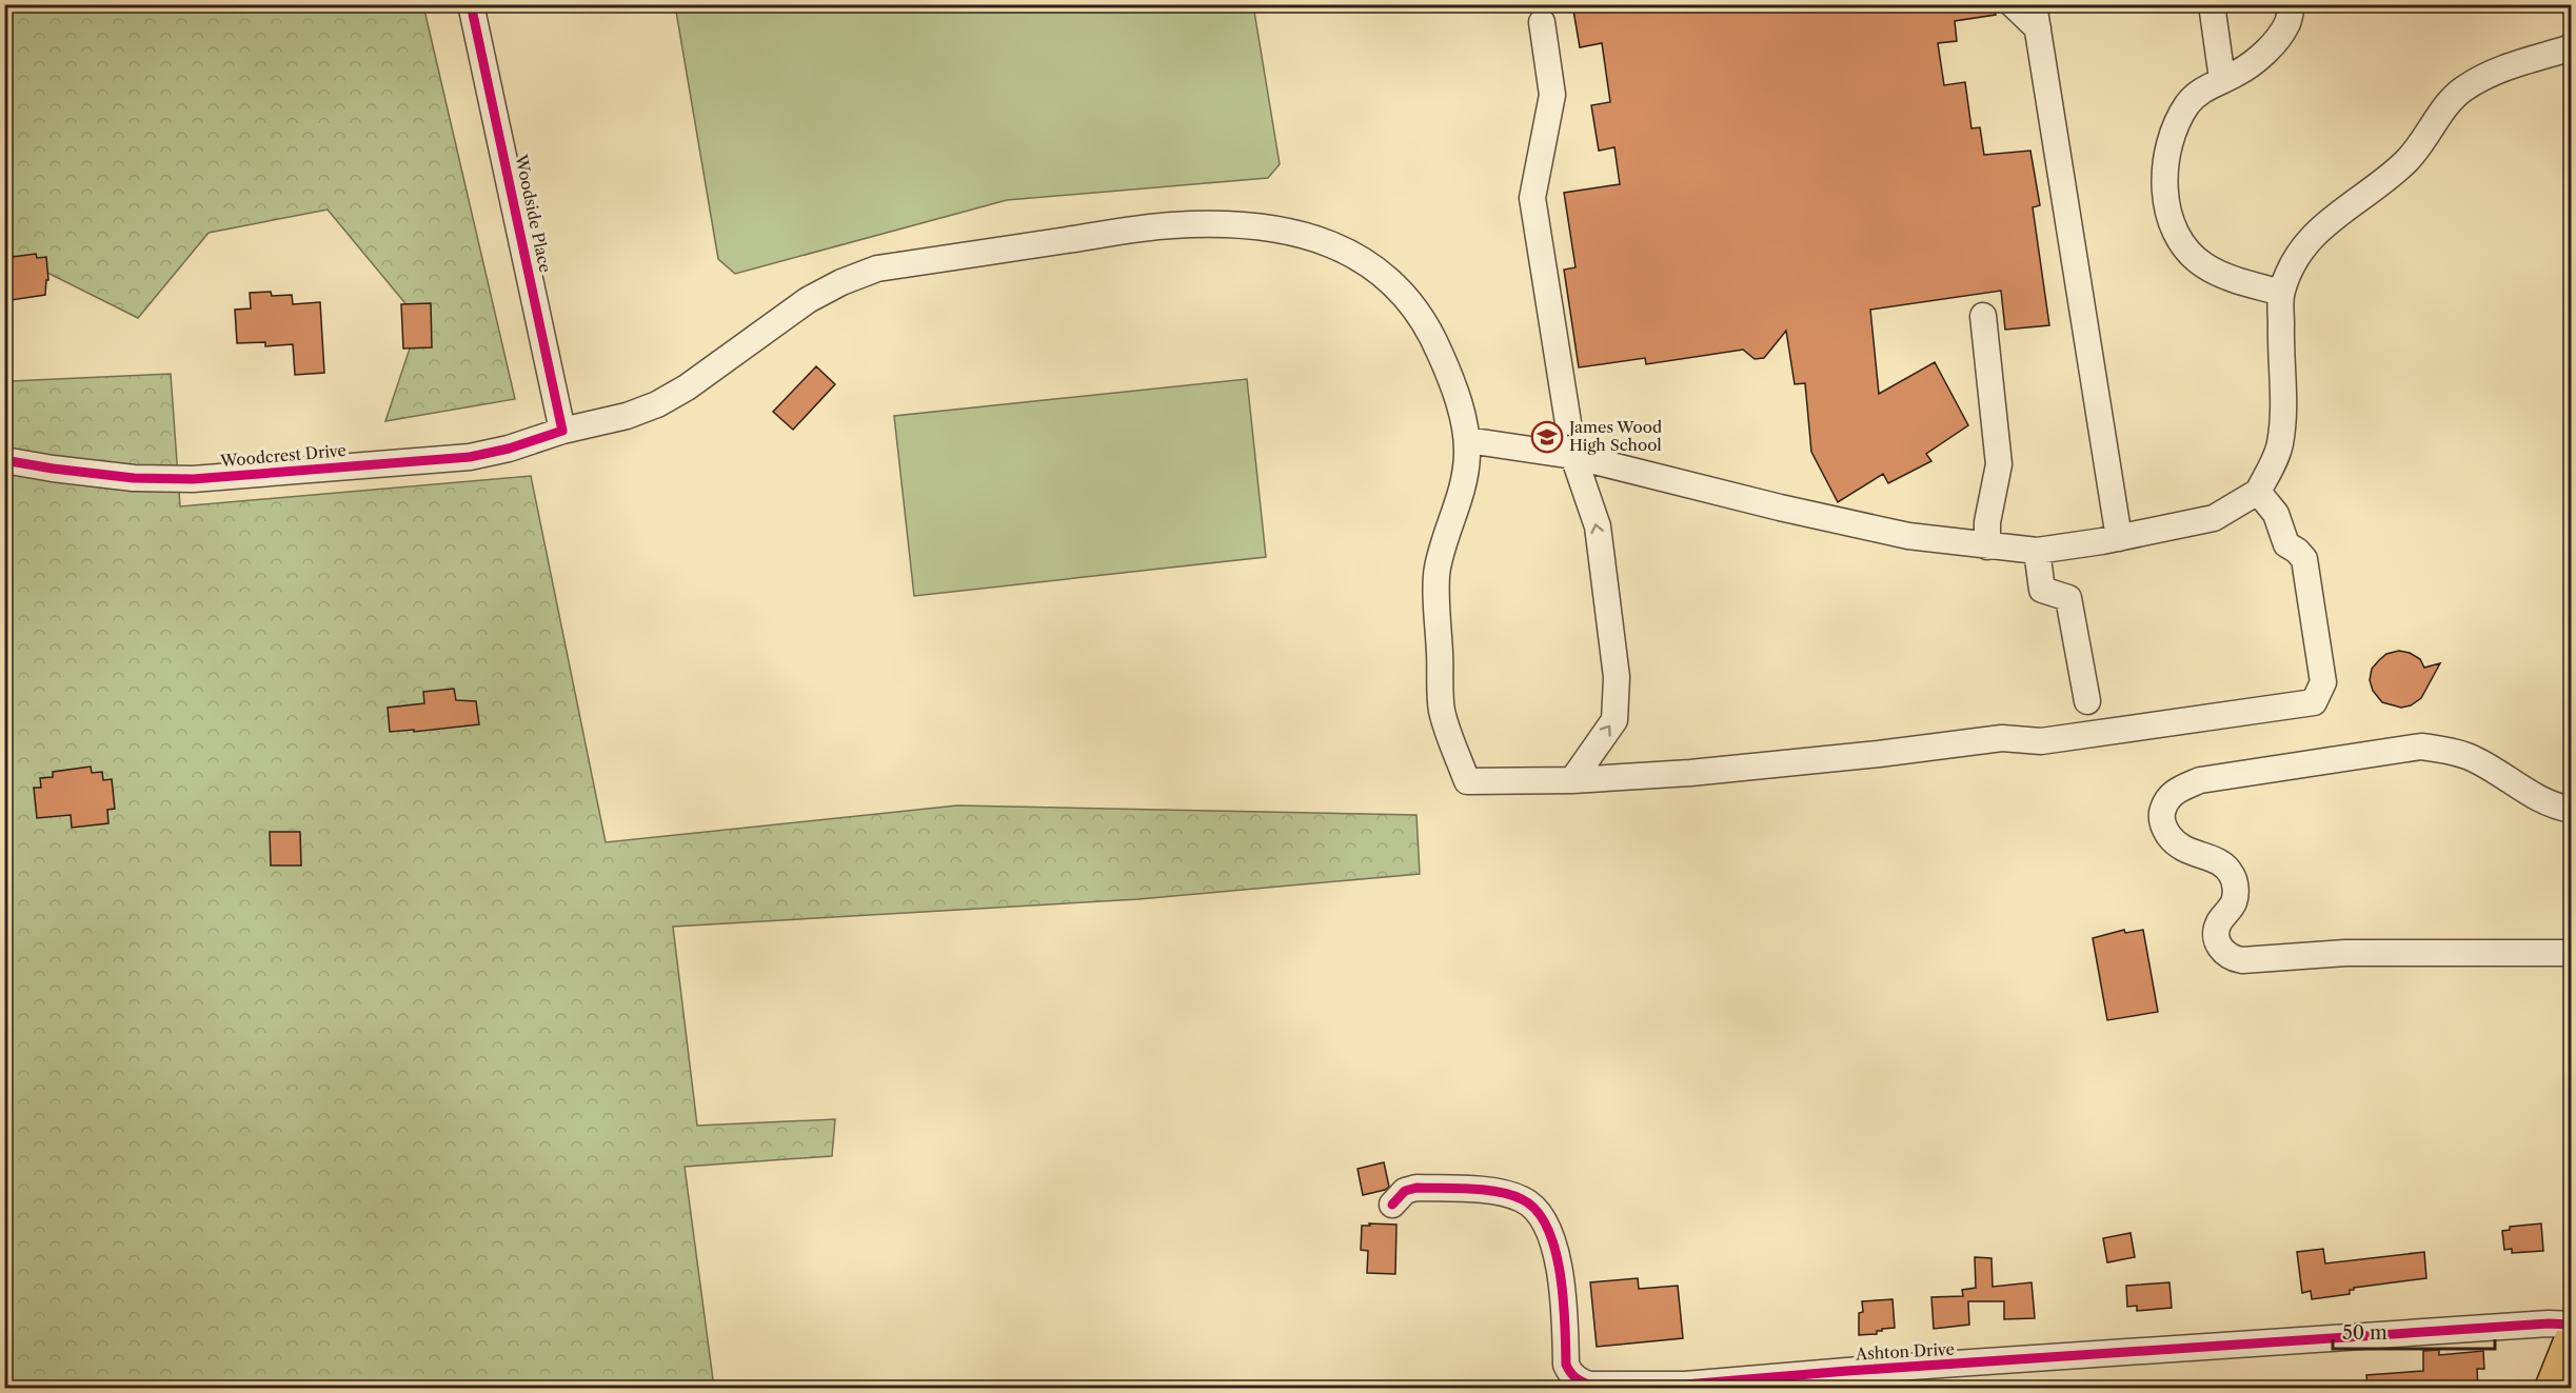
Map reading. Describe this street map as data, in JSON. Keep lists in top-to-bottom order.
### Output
{
  "streets": {
    "street": ["Woodside Place", "Woodcrest Drive", "Ashton Drive"]
  },
  "crossings": [
    ["Woodside Place", "Woodcrest Drive"]
  ],
  "places": {
    "school or university": ["James Wood High School"]
  },
  "scale_bar": "50 m"
}
